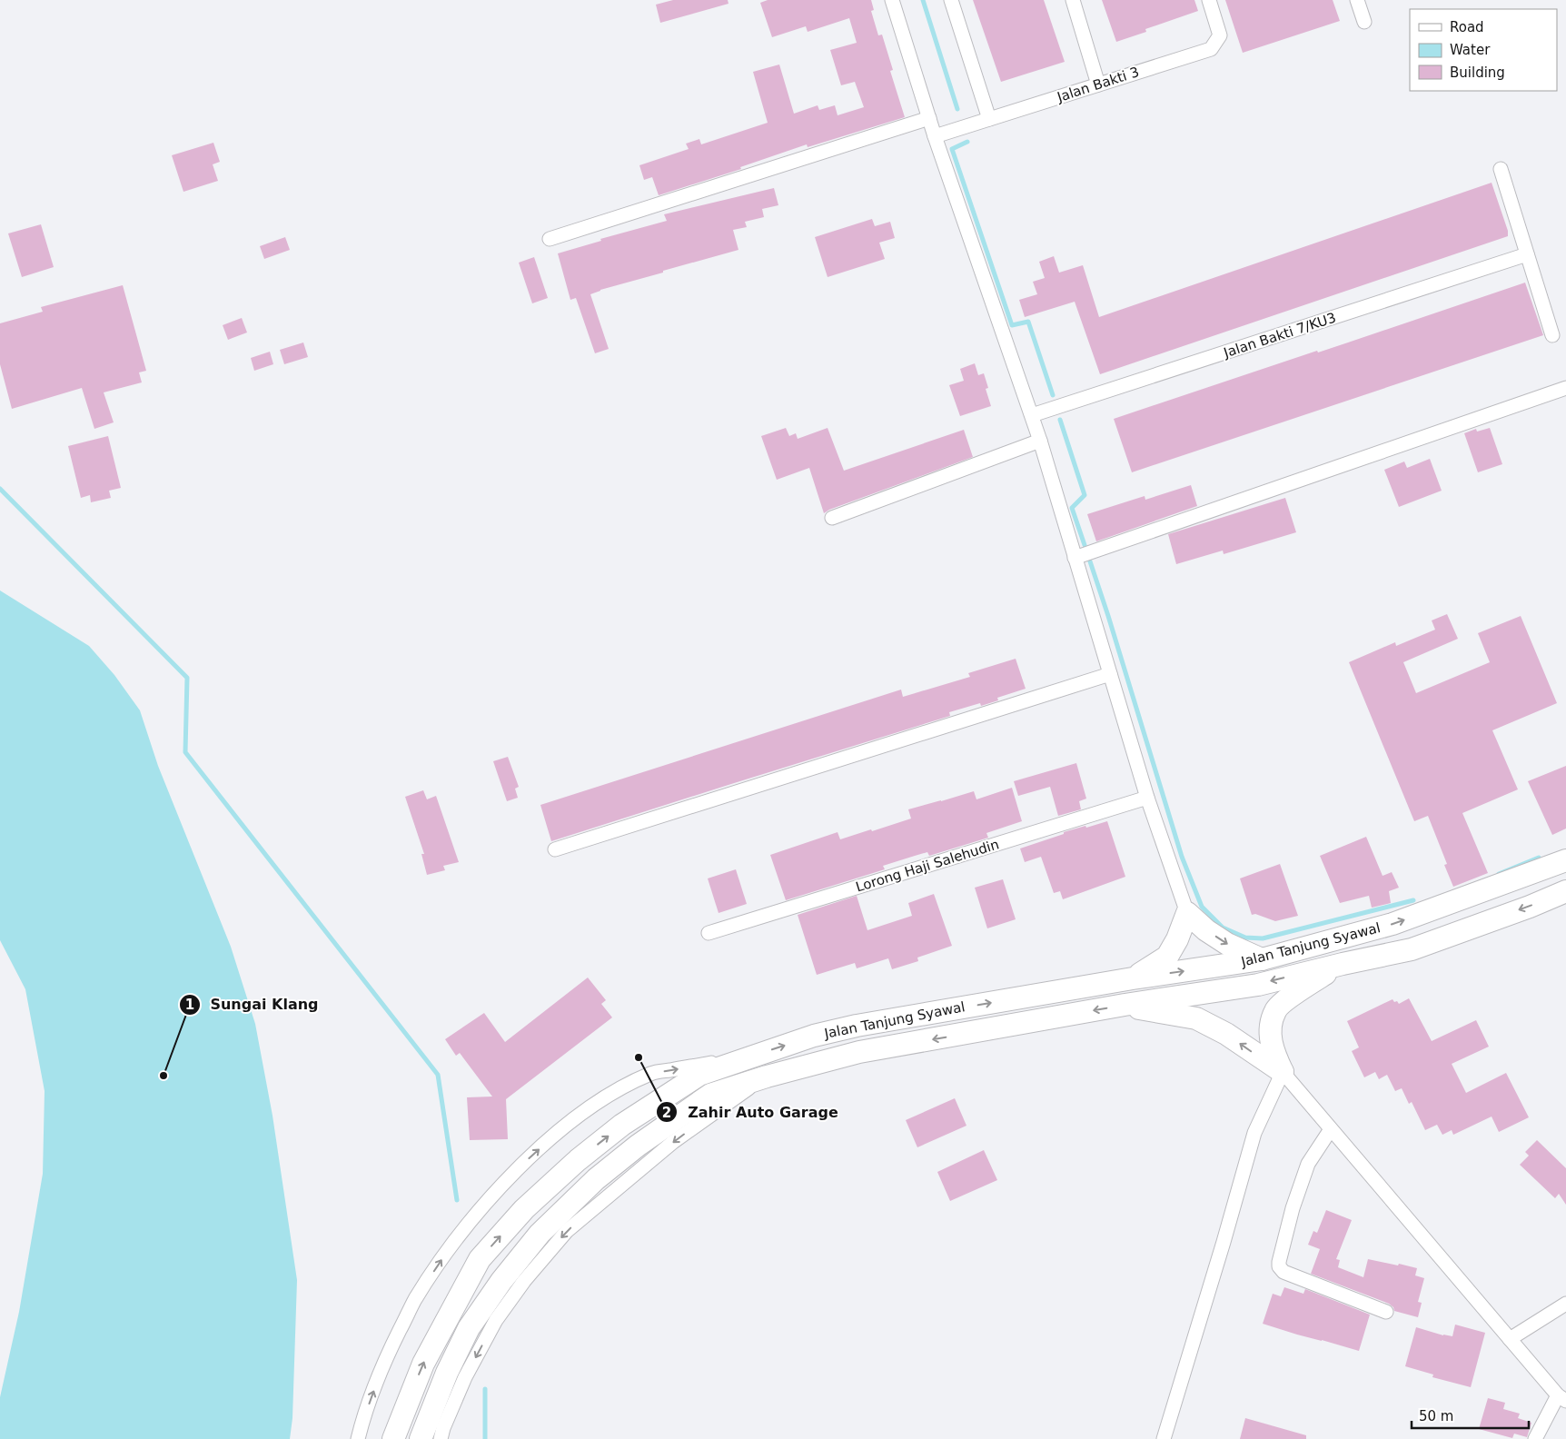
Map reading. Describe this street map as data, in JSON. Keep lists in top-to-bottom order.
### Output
{
  "streets": {
    "main road": ["Jalan Tanjung Syawal"],
    "street": ["Jalan Bakti 3", "Jalan Bakti 7/KU3", "Lorong Haji Salehudin"]
  },
  "places": ["Zahir Auto Garage", "Sungai Klang"],
  "legend": ["Road", "Water", "Building"],
  "scale_bar": "50 m"
}
